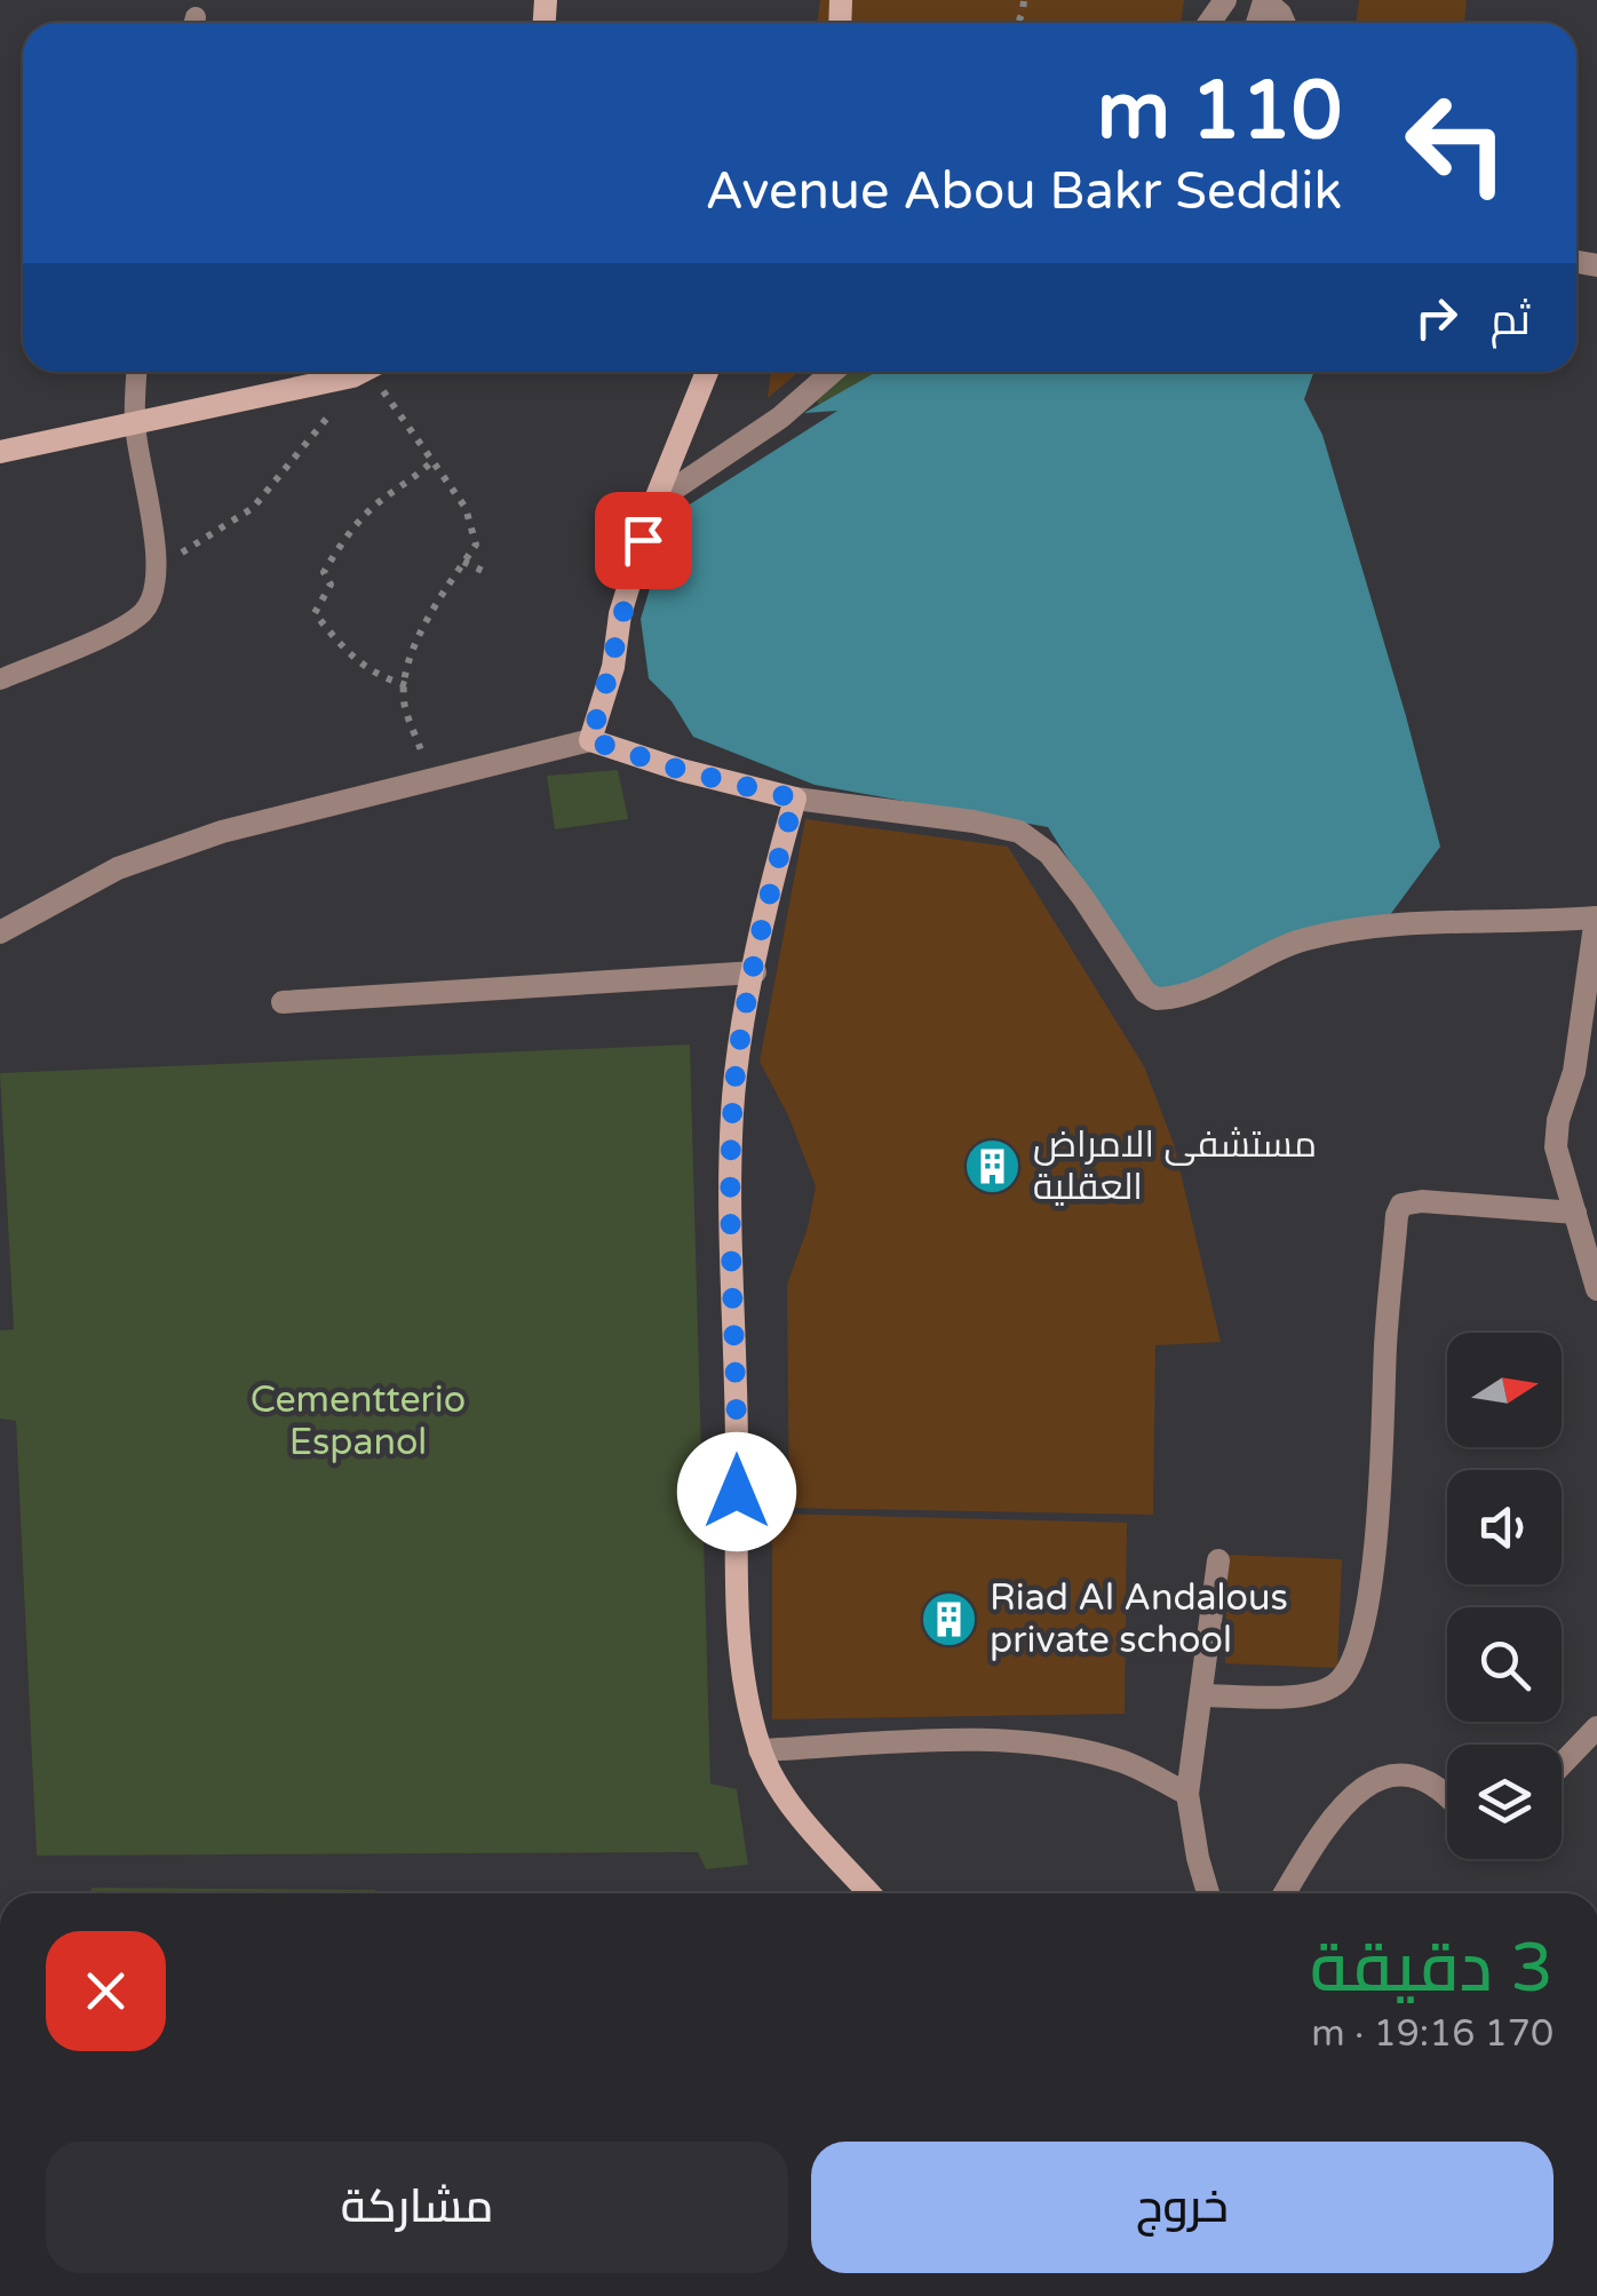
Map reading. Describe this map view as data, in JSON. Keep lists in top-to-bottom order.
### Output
{
  "parks": ["Cementterio Espanol"],
  "places": {
    "building": ["مستشفى الامراض العقلية", "Riad Al Andalous private school"]
  },
  "north": "right",
  "page": {
    "turn": ["110 m", "Avenue Abou Bakr Seddik"],
    "then": "ثم",
    "heading": ["3 دقيقة", "170 m · 19:16"],
    "buttons": ["خروج", "مشاركة"]
  }
}
